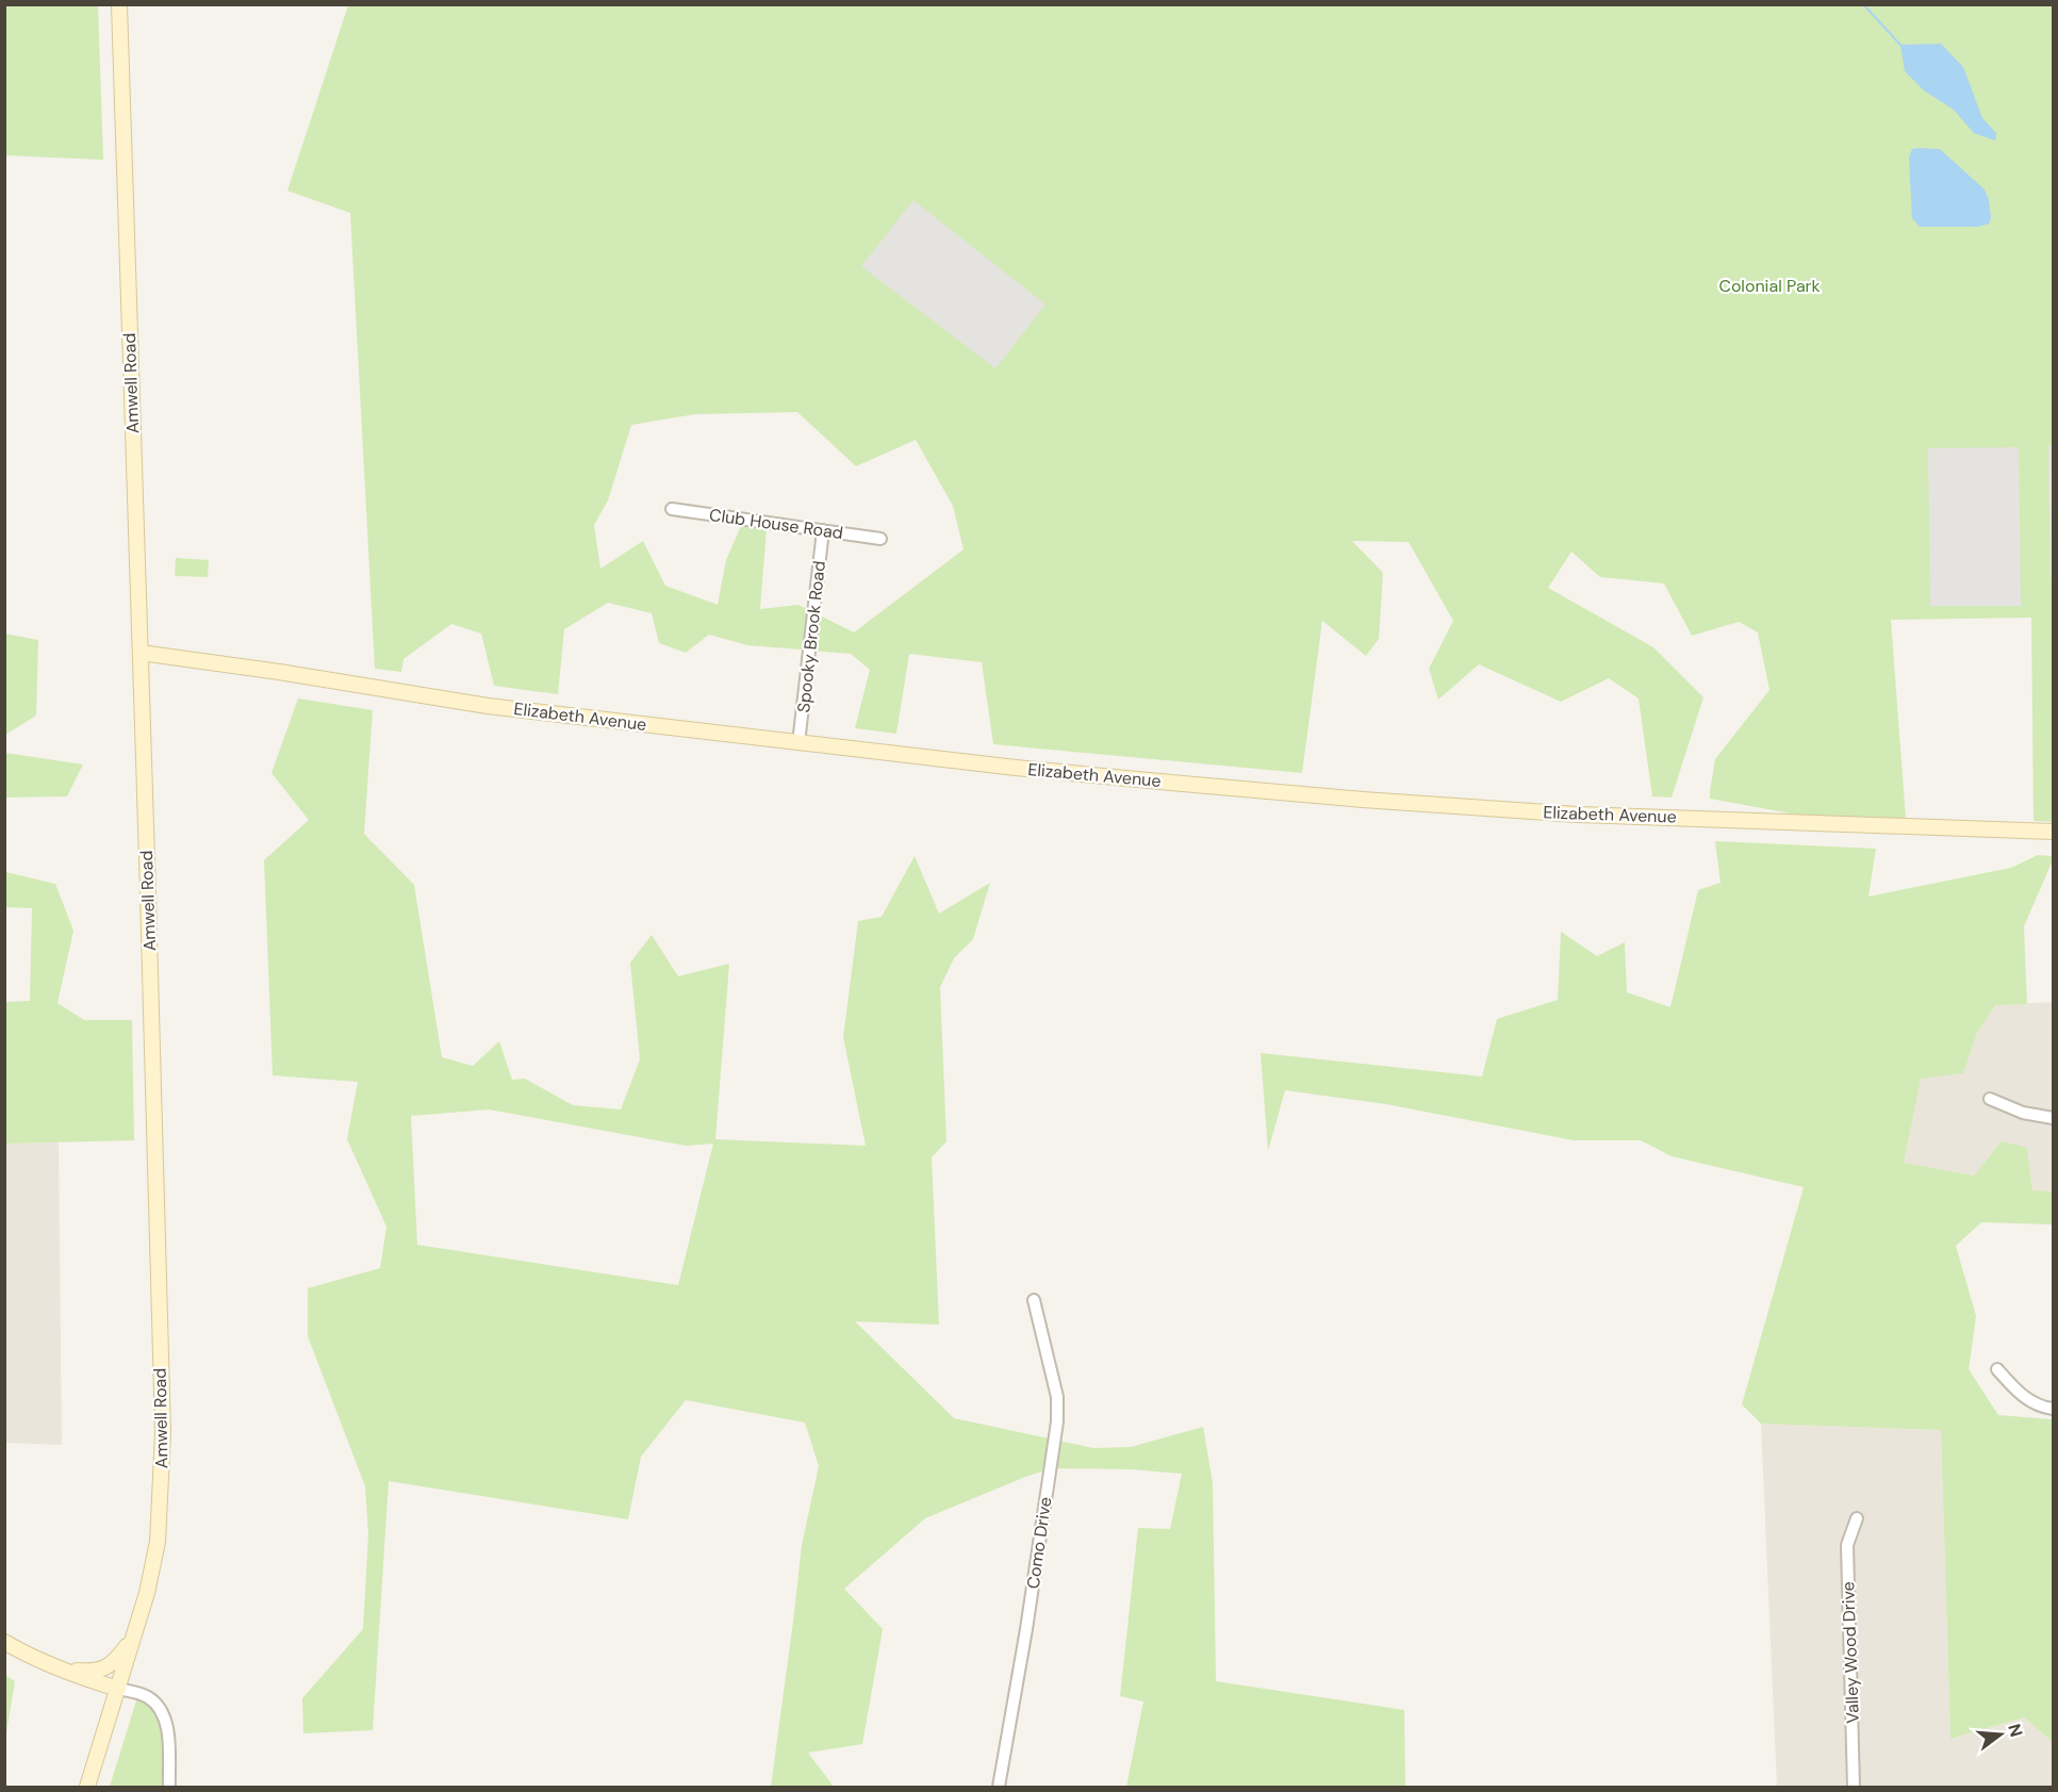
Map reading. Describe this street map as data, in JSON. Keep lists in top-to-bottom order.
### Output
{
  "streets": {
    "street": [
      "Amwell Road",
      "Club House Road",
      "Spooky Brook Road",
      "Elizabeth Avenue",
      "Como Drive",
      "Valley Wood Drive"
    ]
  },
  "crossings": [
    ["Amwell Road", "Elizabeth Avenue"],
    ["Club House Road", "Spooky Brook Road"],
    ["Spooky Brook Road", "Elizabeth Avenue"]
  ],
  "parks": ["Colonial Park"],
  "north": "right"
}
